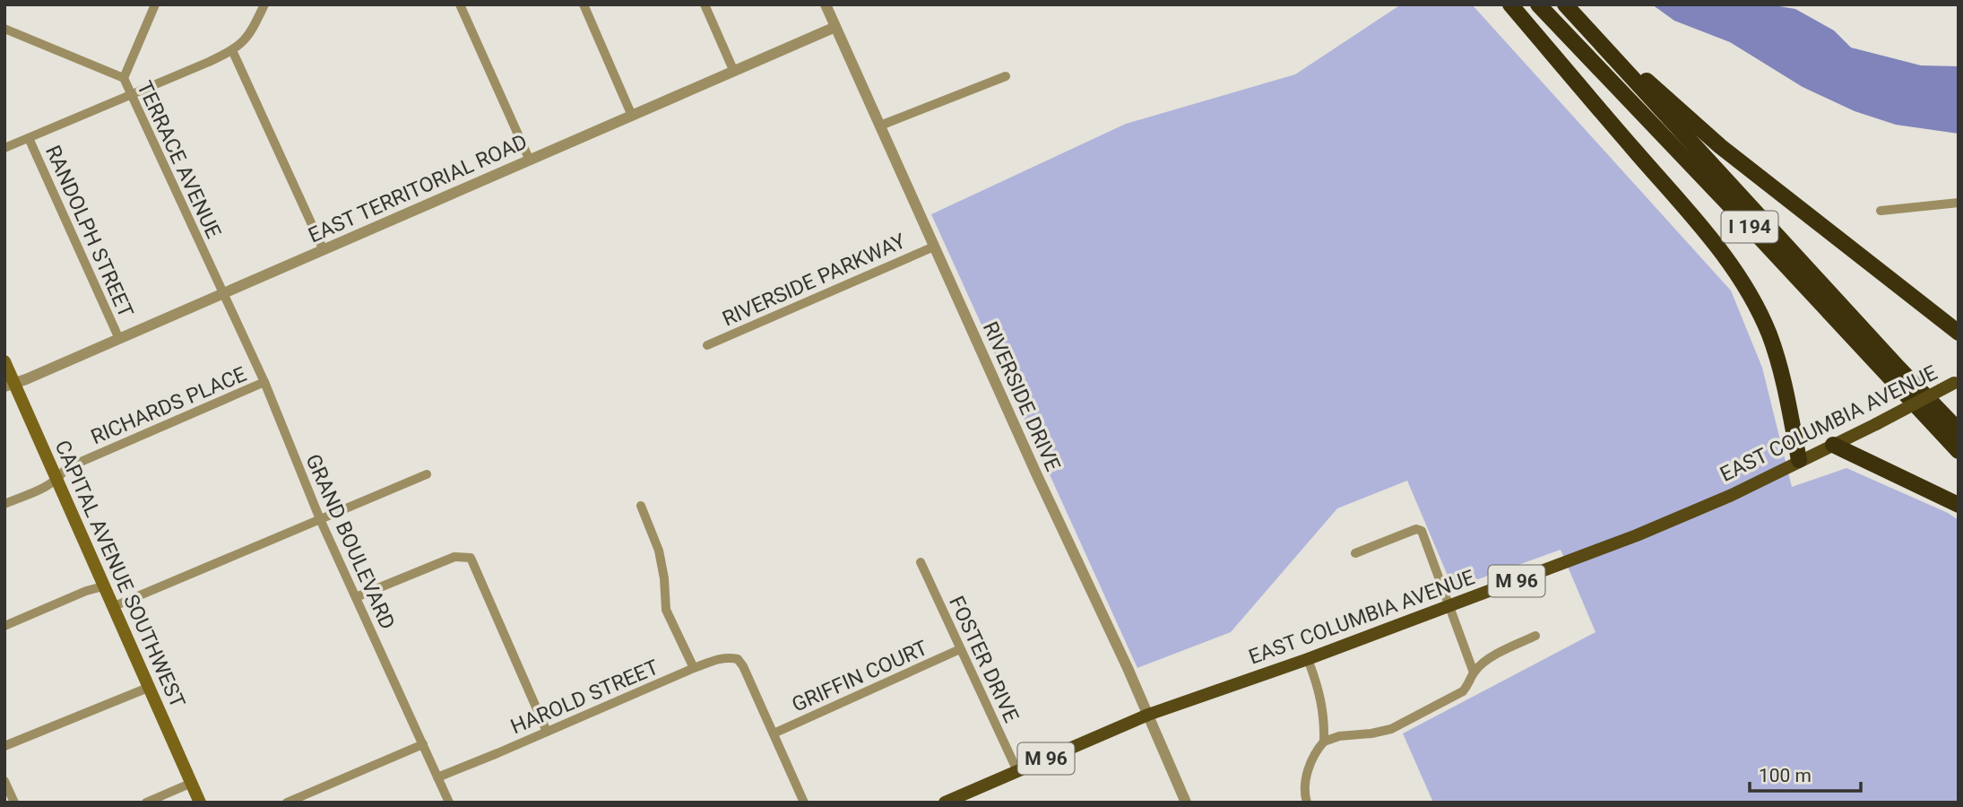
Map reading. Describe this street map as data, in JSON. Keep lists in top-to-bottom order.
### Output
{
  "streets": {
    "highway": ["I 194"],
    "main road": ["EAST COLUMBIA AVENUE", "CAPITAL AVENUE SOUTHWEST", "M 96"],
    "street": [
      "TERRACE AVENUE",
      "EAST TERRITORIAL ROAD",
      "RANDOLPH STREET",
      "RIVERSIDE PARKWAY",
      "RIVERSIDE DRIVE",
      "RICHARDS PLACE",
      "GRAND BOULEVARD",
      "FOSTER DRIVE",
      "GRIFFIN COURT",
      "HAROLD STREET"
    ]
  },
  "crossings": [
    ["TERRACE AVENUE", "EAST TERRITORIAL ROAD"],
    ["TERRACE AVENUE", "GRAND BOULEVARD"],
    ["EAST TERRITORIAL ROAD", "RANDOLPH STREET"],
    ["EAST TERRITORIAL ROAD", "RIVERSIDE DRIVE"],
    ["EAST TERRITORIAL ROAD", "GRAND BOULEVARD"],
    ["EAST TERRITORIAL ROAD", "CAPITAL AVENUE SOUTHWEST"],
    ["RIVERSIDE PARKWAY", "RIVERSIDE DRIVE"],
    ["RIVERSIDE DRIVE", "EAST COLUMBIA AVENUE"],
    ["RICHARDS PLACE", "GRAND BOULEVARD"],
    ["RICHARDS PLACE", "CAPITAL AVENUE SOUTHWEST"],
    ["EAST COLUMBIA AVENUE", "FOSTER DRIVE"],
    ["GRAND BOULEVARD", "HAROLD STREET"],
    ["FOSTER DRIVE", "GRIFFIN COURT"],
    ["GRIFFIN COURT", "HAROLD STREET"]
  ],
  "scale_bar": "100 m"
}
